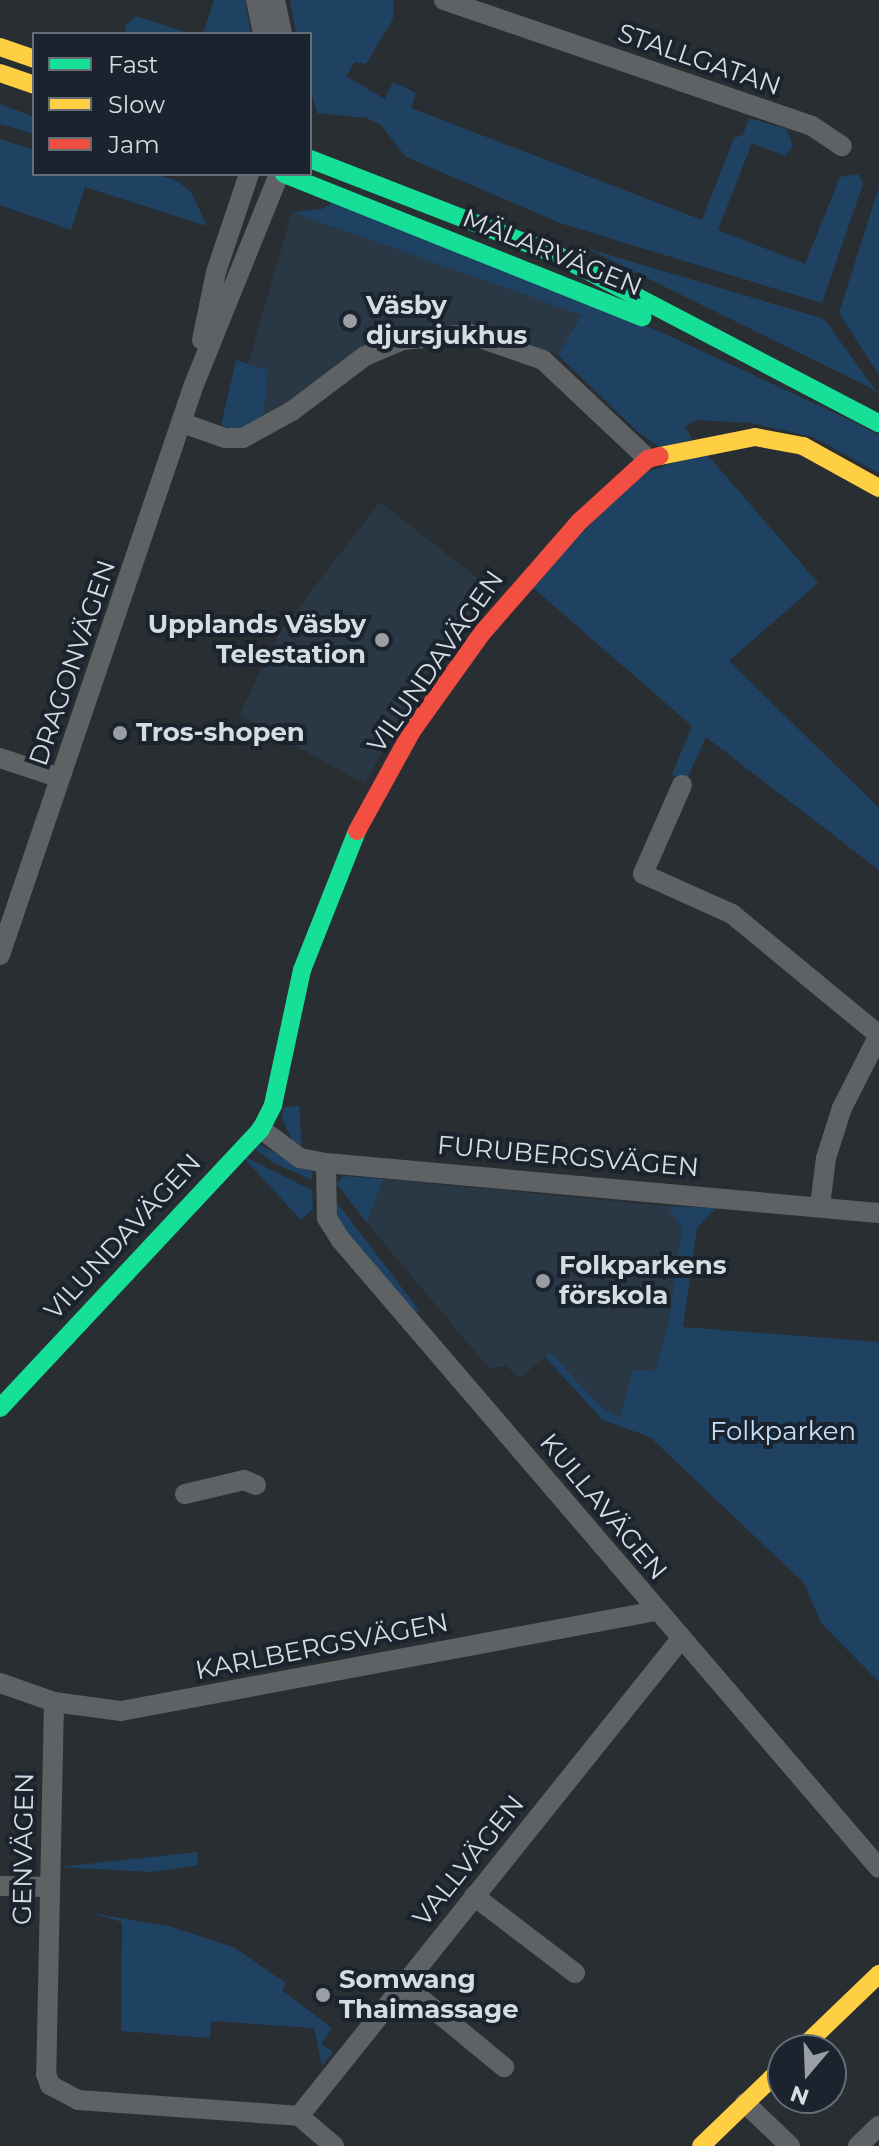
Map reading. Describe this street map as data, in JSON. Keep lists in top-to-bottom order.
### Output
{
  "streets": {
    "street": [
      "STALLGATAN",
      "MÄLARVÄGEN",
      "VILUNDAVÄGEN",
      "DRAGONVÄGEN",
      "FURUBERGSVÄGEN",
      "KULLAVÄGEN",
      "KARLBERGSVÄGEN",
      "GENVÄGEN",
      "VALLVÄGEN"
    ]
  },
  "crossings": [
    ["VILUNDAVÄGEN", "FURUBERGSVÄGEN"],
    ["FURUBERGSVÄGEN", "KULLAVÄGEN"],
    ["KULLAVÄGEN", "KARLBERGSVÄGEN"],
    ["KULLAVÄGEN", "VALLVÄGEN"],
    ["KARLBERGSVÄGEN", "GENVÄGEN"],
    ["GENVÄGEN", "VALLVÄGEN"]
  ],
  "parks": ["Folkparken"],
  "places": [
    "Väsby djursjukhus",
    "Upplands Väsby Telestation",
    "Tros-shopen",
    "Folkparkens förskola",
    "Somwang Thaimassage"
  ],
  "legend": ["Fast", "Slow", "Jam"],
  "north": "bottom"
}
